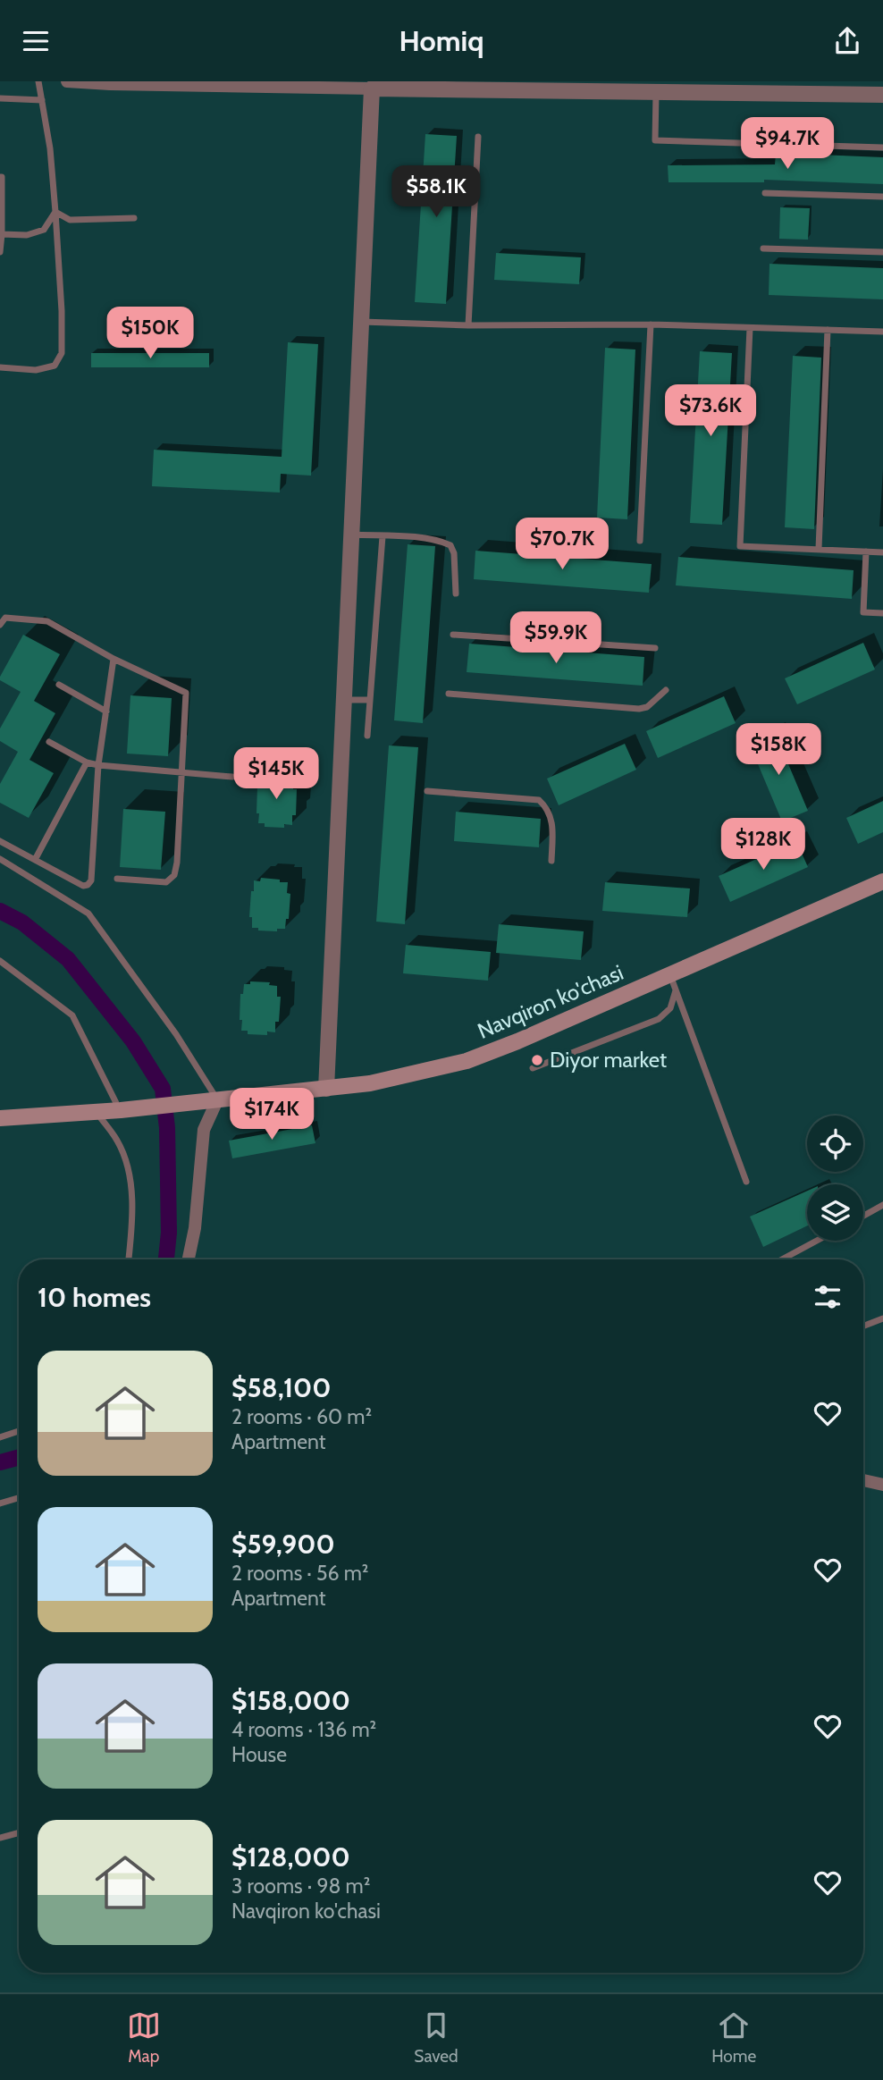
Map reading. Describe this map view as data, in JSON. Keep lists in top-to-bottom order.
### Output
{
  "streets": {
    "main road": ["Navqiron ko'chasi"]
  },
  "places": ["Diyor market"],
  "page": {
    "header": "Homiq",
    "price": [
      "$94.7K",
      "$58.1K",
      "$150K",
      "$73.6K",
      "$70.7K",
      "$59.9K",
      "$158K",
      "$145K",
      "$128K",
      "$174K"
    ],
    "heading": "10 homes",
    "list": [
      {
        "name": "$58,100",
        "note": "2 rooms · 60 m² · Apartment"
      },
      {
        "name": "$59,900",
        "note": "2 rooms · 56 m² · Apartment"
      },
      {
        "name": "$158,000",
        "note": "4 rooms · 136 m² · House"
      },
      {
        "name": "$128,000",
        "note": "3 rooms · 98 m² · Navqiron ko'chasi"
      }
    ],
    "tabs": ["Map", "Saved", "Home"]
  }
}
